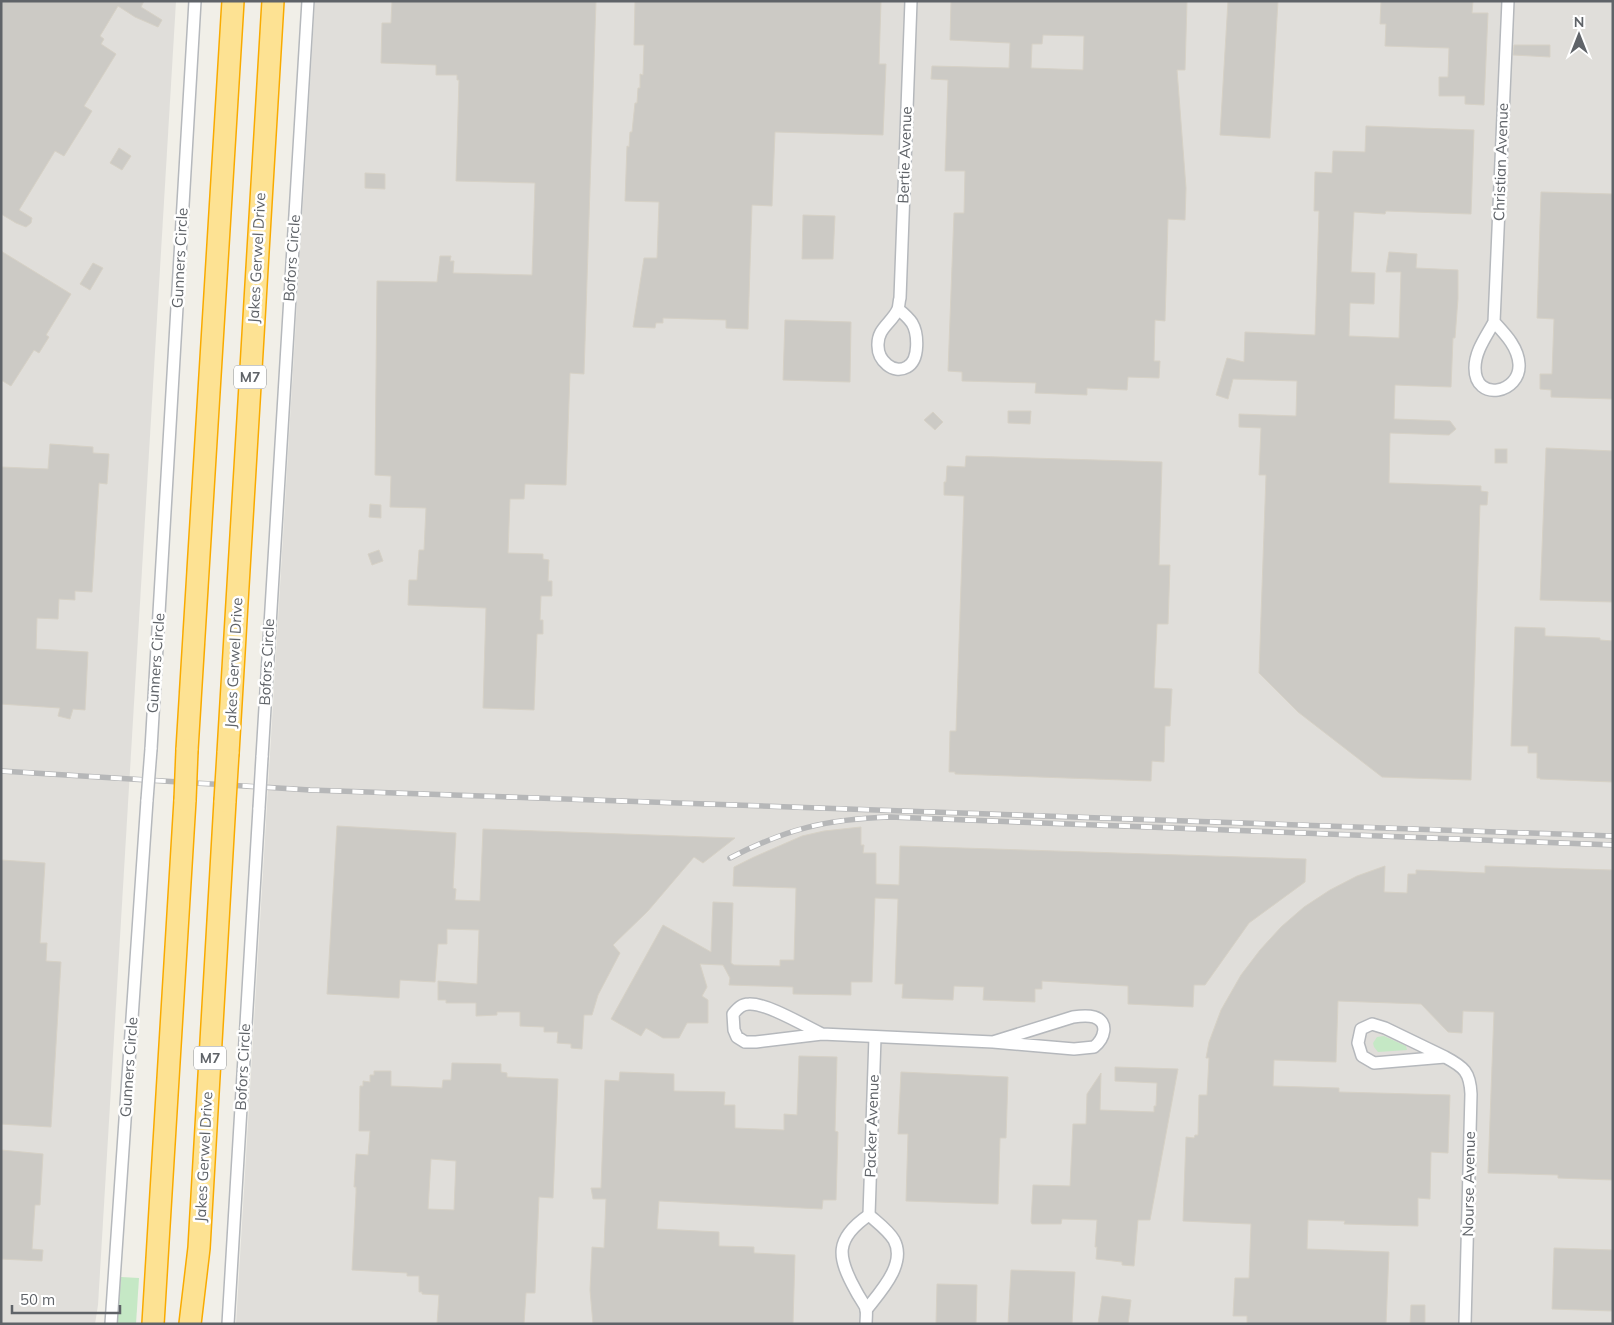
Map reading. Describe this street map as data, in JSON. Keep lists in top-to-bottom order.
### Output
{
  "streets": {
    "highway": ["Jakes Gerwel Drive", "M7"],
    "street": [
      "Bertie Avenue",
      "Christian Avenue",
      "Gunners Circle",
      "Bofors Circle",
      "Packer Avenue",
      "Nourse Avenue"
    ]
  },
  "scale_bar": "50 m",
  "north": "top"
}
